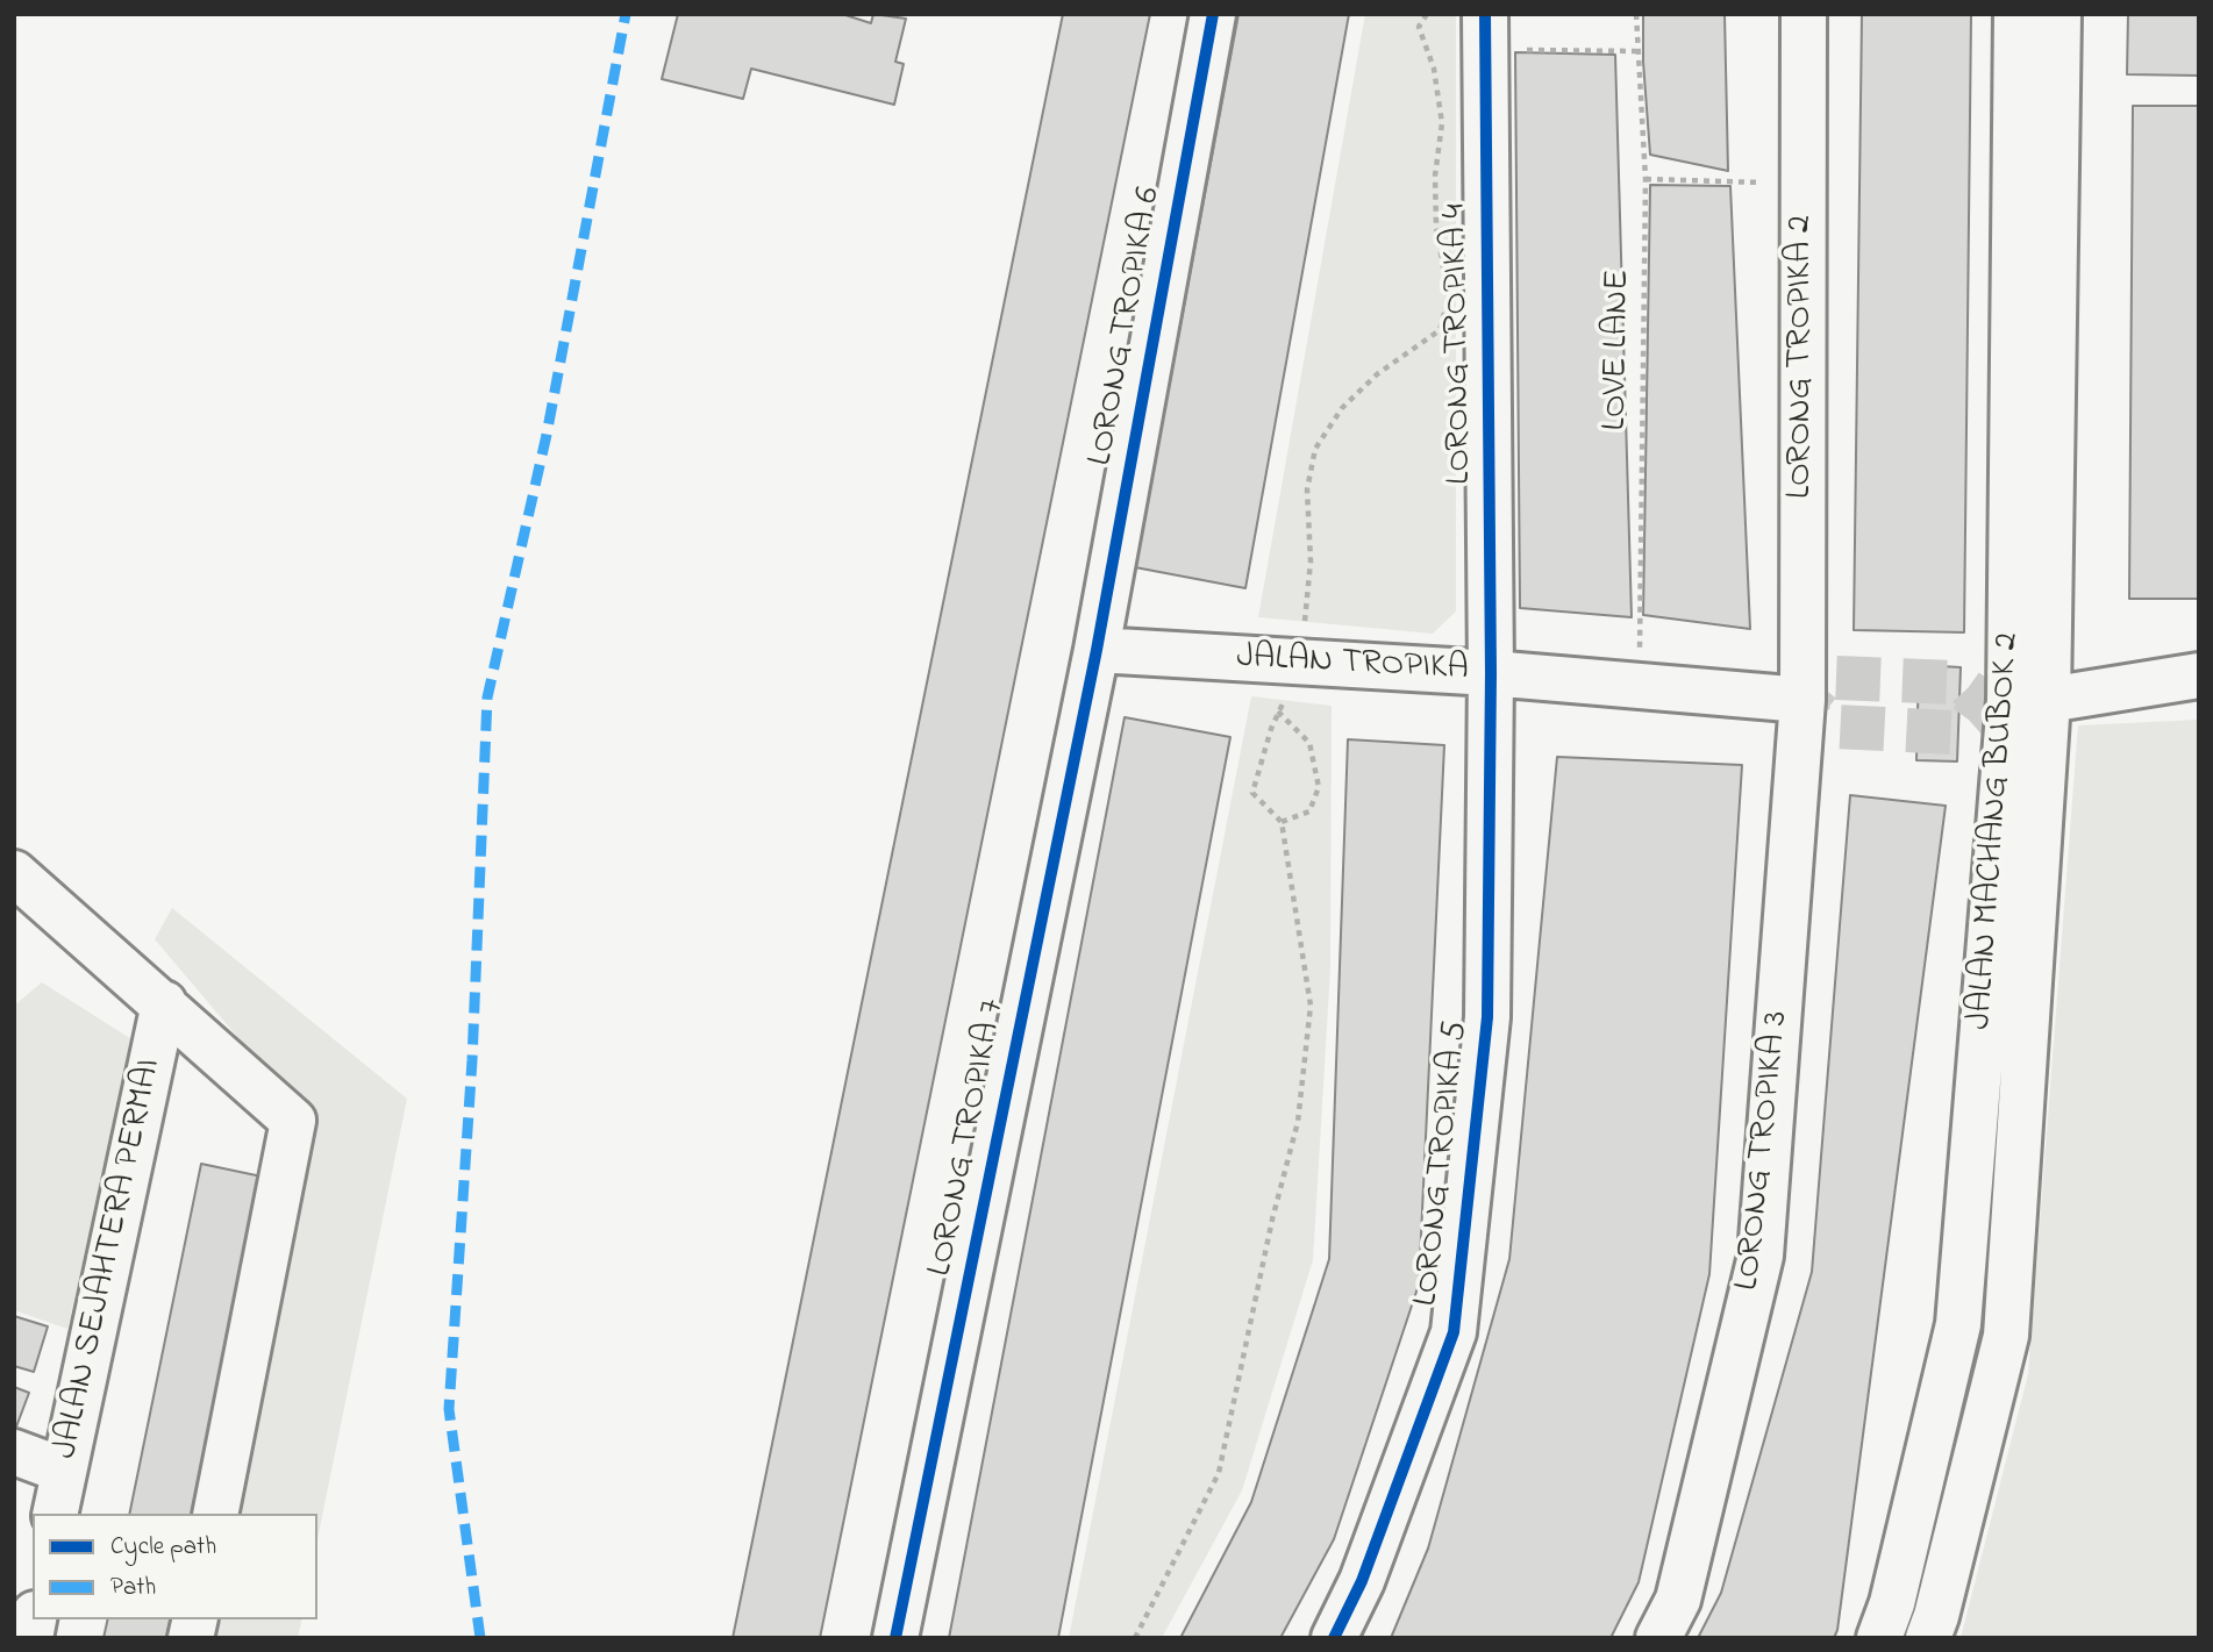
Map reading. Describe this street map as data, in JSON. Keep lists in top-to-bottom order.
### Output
{
  "streets": {
    "street": [
      "LORONG TROPIKA 6",
      "LORONG TROPIKA 4",
      "LORONG TROPIKA 2",
      "JALAN TROPIKA",
      "JALAN MACHANG BUBOK 2",
      "LORONG TROPIKA 7",
      "LORONG TROPIKA 3",
      "LORONG TROPIKA 5",
      "JALAN SEJAHTERA PERMAI"
    ],
    "path": ["LOVE LANE"]
  },
  "crossings": [
    ["LORONG TROPIKA 6", "JALAN TROPIKA"],
    ["LORONG TROPIKA 6", "LORONG TROPIKA 7"],
    ["LORONG TROPIKA 4", "JALAN TROPIKA"],
    ["LORONG TROPIKA 4", "LORONG TROPIKA 5"],
    ["LOVE LANE", "JALAN TROPIKA"],
    ["LORONG TROPIKA 2", "JALAN TROPIKA"],
    ["LORONG TROPIKA 2", "LORONG TROPIKA 3"],
    ["JALAN TROPIKA", "LORONG TROPIKA 7"],
    ["JALAN TROPIKA", "LORONG TROPIKA 3"],
    ["JALAN TROPIKA", "LORONG TROPIKA 5"]
  ],
  "legend": ["Cycle path", "Path"]
}
